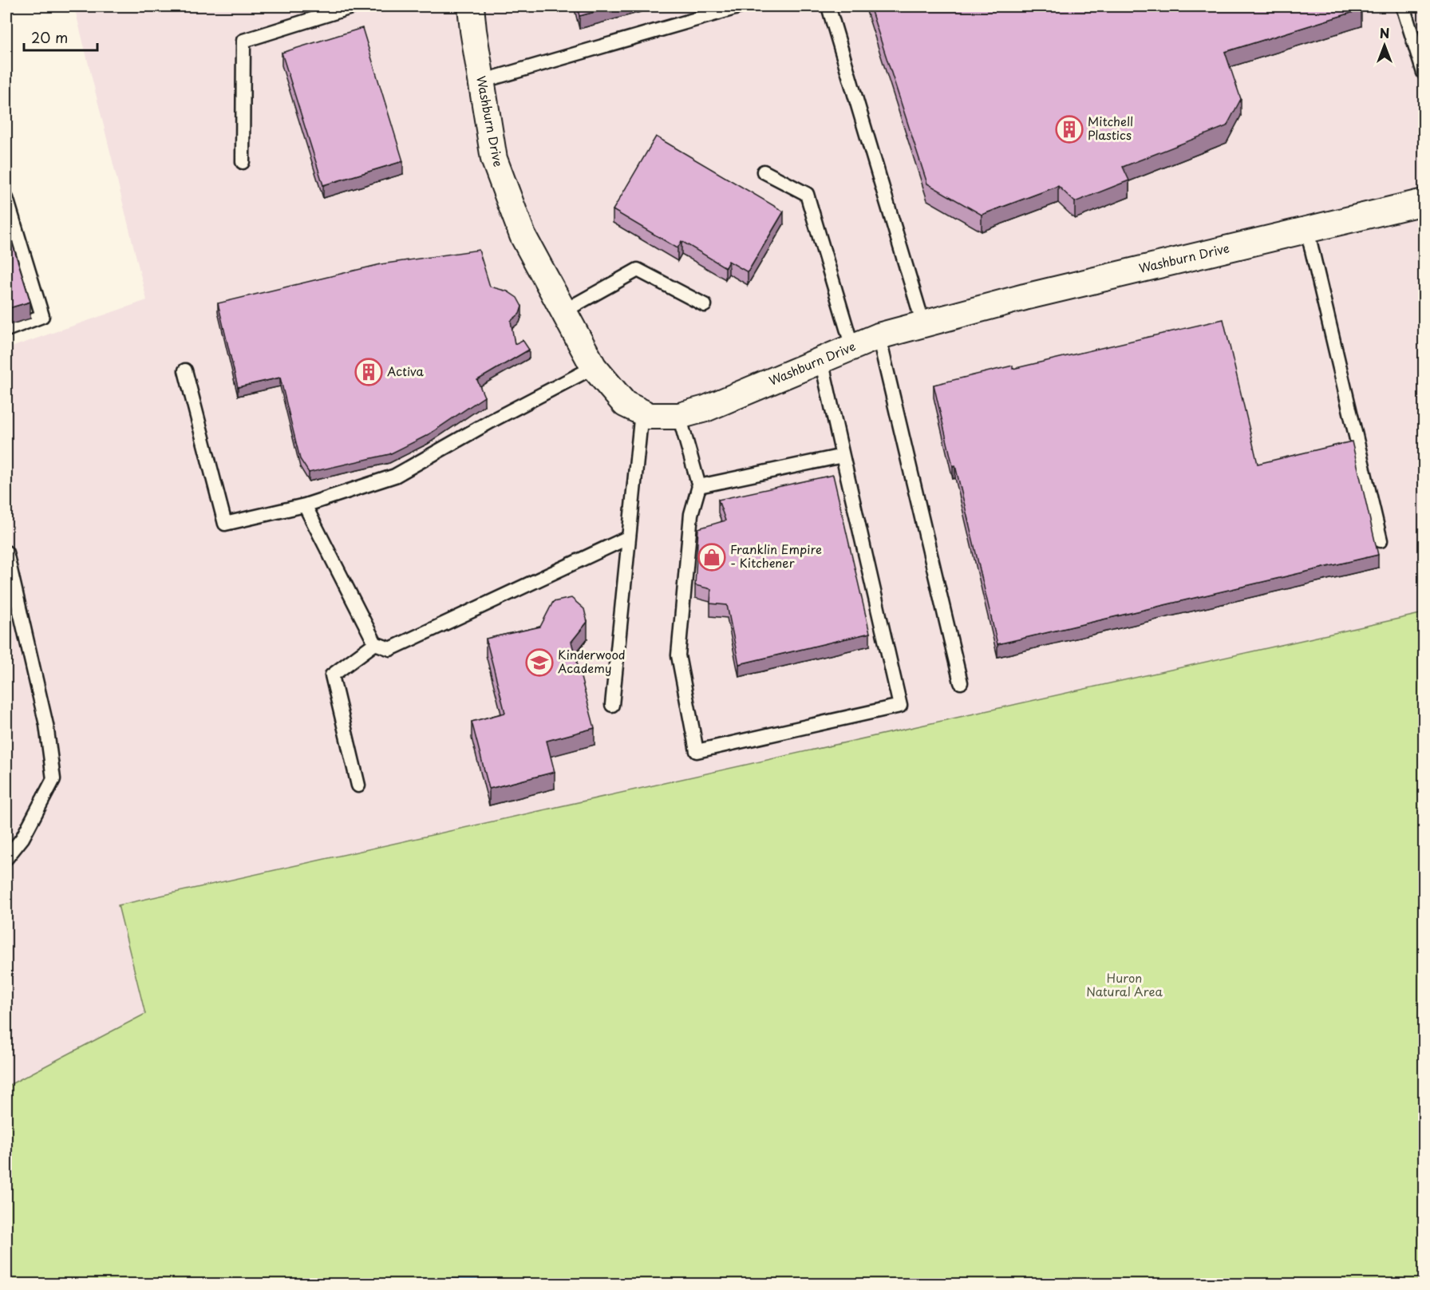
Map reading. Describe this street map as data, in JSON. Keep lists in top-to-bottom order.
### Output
{
  "streets": {
    "street": ["Washburn Drive"]
  },
  "parks": ["Huron Natural Area"],
  "places": {
    "building": ["Mitchell Plastics", "Activa"],
    "shop": ["Franklin Empire - Kitchener"],
    "school or university": ["Kinderwood Academy"]
  },
  "scale_bar": "20 m",
  "north": "top"
}
